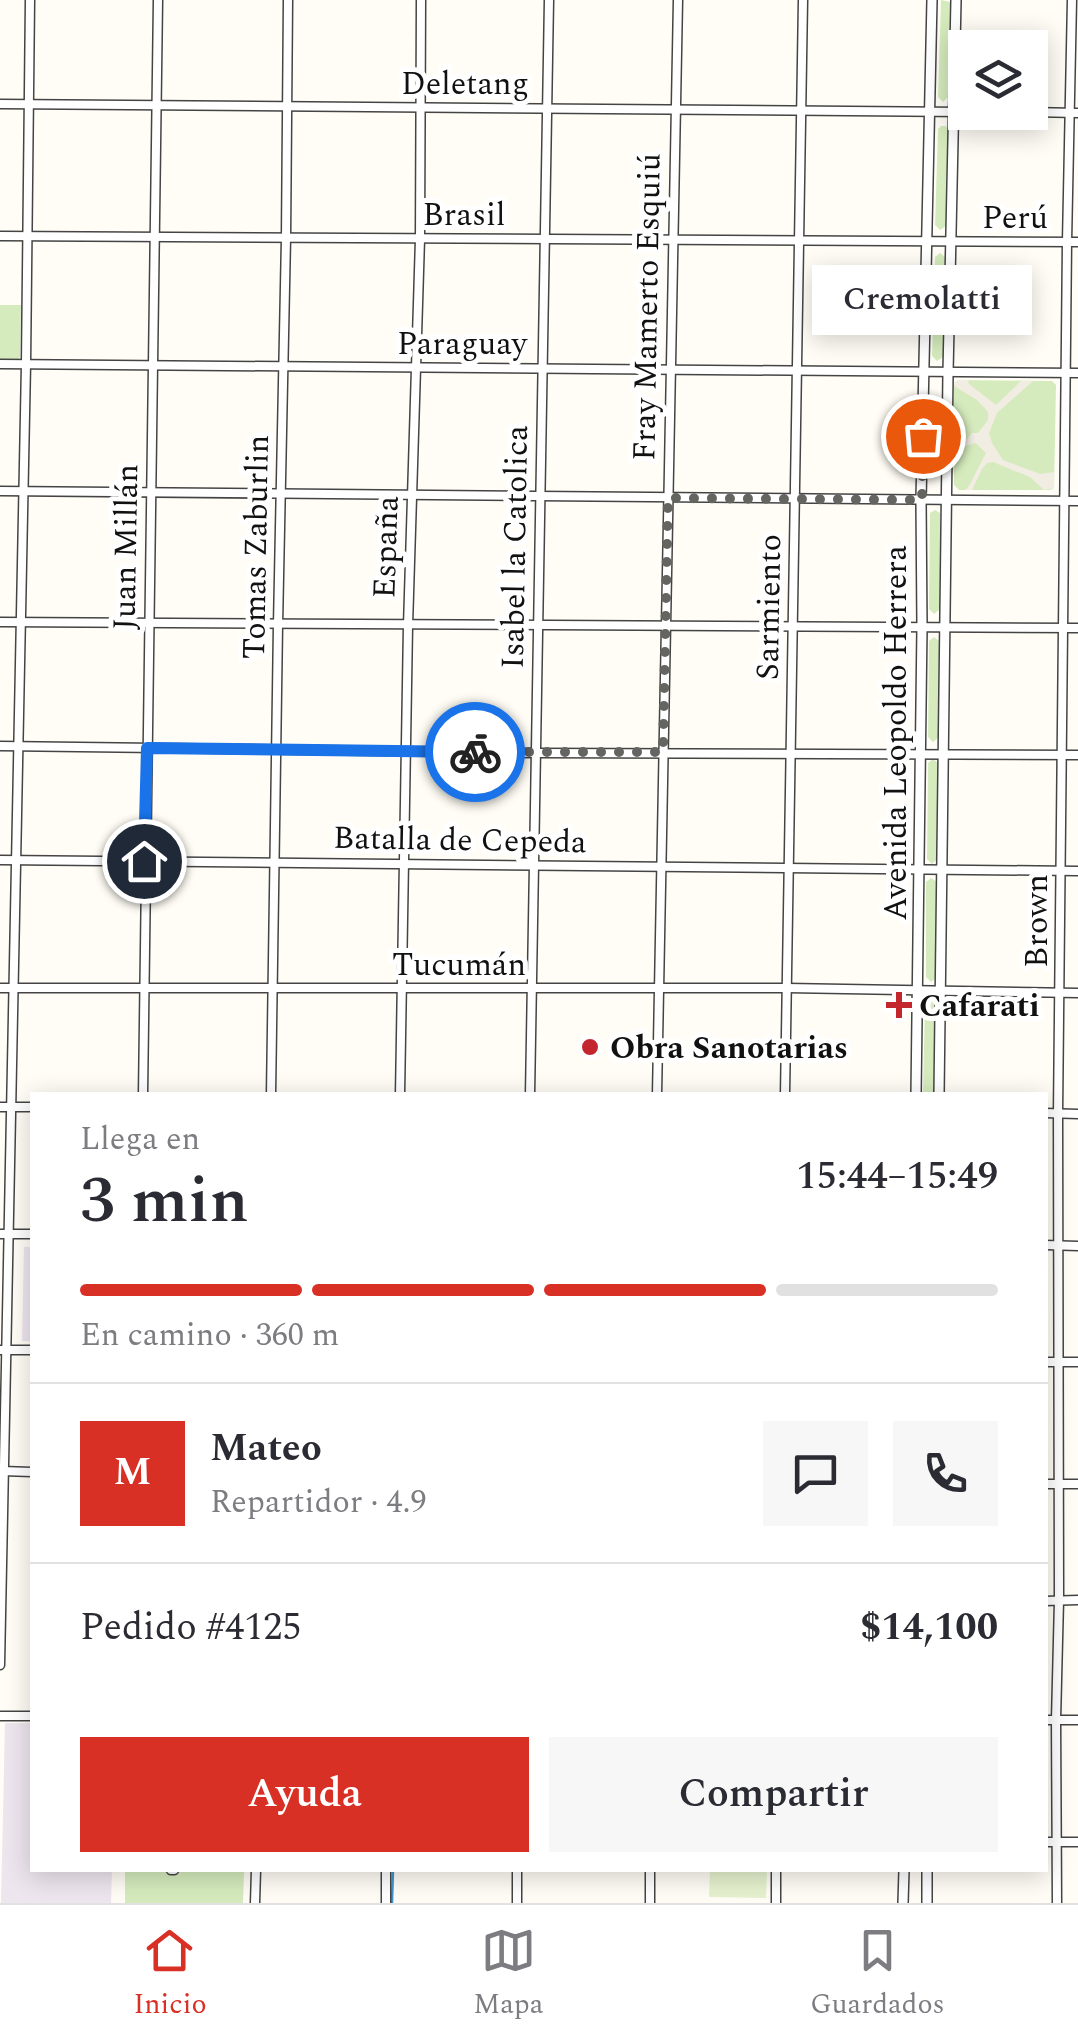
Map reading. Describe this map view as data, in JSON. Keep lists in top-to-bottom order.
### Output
{
  "streets": {
    "street": [
      "Deletang",
      "Brasil",
      "Perú",
      "Fray Mamerto Esquiú",
      "Paraguay",
      "Juan Millán",
      "Tomas Zaburlin",
      "España",
      "Isabel la Catolica",
      "Sarmiento",
      "Avenida Leopoldo Herrera",
      "Batalla de Cepeda",
      "Brown",
      "Tucumán"
    ]
  },
  "crossings": [
    ["Deletang", "Fray Mamerto Esquiú"],
    ["Deletang", "Juan Millán"],
    ["Deletang", "Tomas Zaburlin"],
    ["Deletang", "España"],
    ["Deletang", "Isabel la Catolica"],
    ["Deletang", "Sarmiento"],
    ["Deletang", "Avenida Leopoldo Herrera"],
    ["Brasil", "Fray Mamerto Esquiú"],
    ["Brasil", "Juan Millán"],
    ["Brasil", "Tomas Zaburlin"],
    ["Brasil", "España"],
    ["Brasil", "Isabel la Catolica"],
    ["Brasil", "Sarmiento"],
    ["Brasil", "Avenida Leopoldo Herrera"],
    ["Perú", "Avenida Leopoldo Herrera"],
    ["Perú", "Brown"],
    ["Fray Mamerto Esquiú", "Paraguay"],
    ["Fray Mamerto Esquiú", "Batalla de Cepeda"],
    ["Fray Mamerto Esquiú", "Tucumán"],
    ["Paraguay", "Juan Millán"],
    ["Paraguay", "Tomas Zaburlin"],
    ["Paraguay", "España"],
    ["Paraguay", "Isabel la Catolica"],
    ["Paraguay", "Sarmiento"],
    ["Paraguay", "Avenida Leopoldo Herrera"],
    ["Juan Millán", "Batalla de Cepeda"],
    ["Juan Millán", "Tucumán"],
    ["Tomas Zaburlin", "Batalla de Cepeda"],
    ["Tomas Zaburlin", "Tucumán"],
    ["España", "Batalla de Cepeda"],
    ["España", "Tucumán"],
    ["Isabel la Catolica", "Batalla de Cepeda"],
    ["Isabel la Catolica", "Tucumán"],
    ["Sarmiento", "Batalla de Cepeda"],
    ["Sarmiento", "Tucumán"],
    ["Avenida Leopoldo Herrera", "Batalla de Cepeda"],
    ["Avenida Leopoldo Herrera", "Tucumán"],
    ["Batalla de Cepeda", "Brown"],
    ["Brown", "Tucumán"]
  ],
  "places": {
    "other": ["Cremolatti", "Obra Sanotarias"],
    "health": ["Cafarati"]
  },
  "page": {
    "bubble": "Cremolatti",
    "heading": ["3 min", "Llega en", "15:44–15:49"],
    "panel": [
      "Mateo",
      "Repartidor · 4.9",
      "Pedido #4125",
      "$14,100"
    ],
    "bar": "En camino · 360 m",
    "round": "M",
    "buttons": ["Ayuda", "Compartir"],
    "tabs": ["Inicio", "Mapa", "Guardados"]
  }
}
